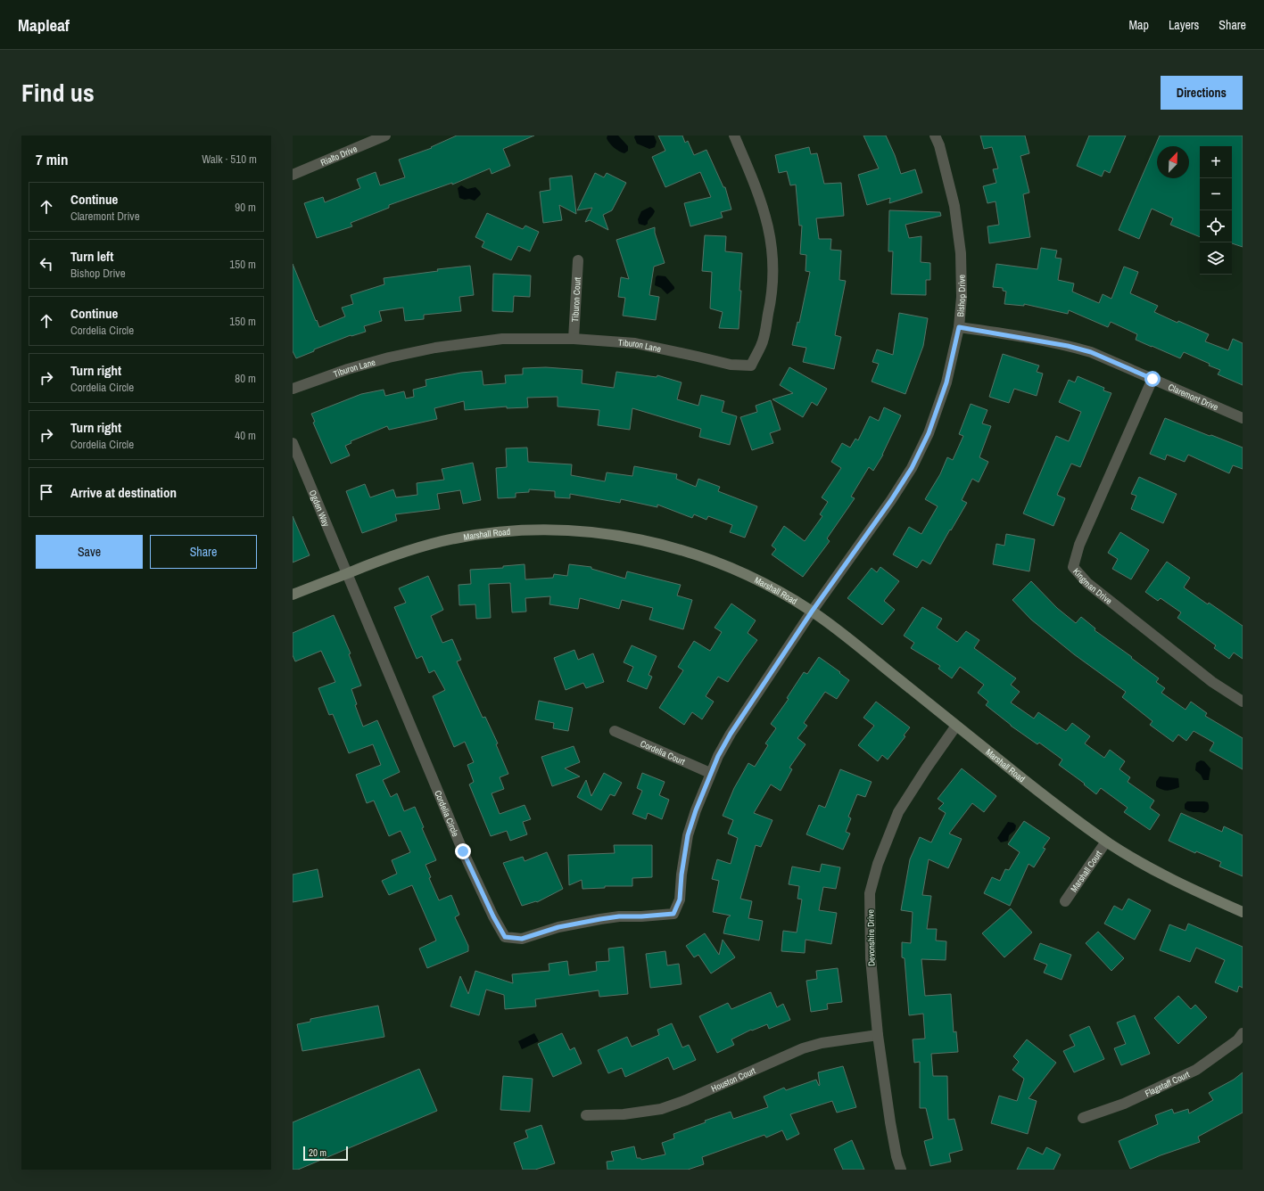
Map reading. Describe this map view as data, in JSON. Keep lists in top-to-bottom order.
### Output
{
  "streets": {
    "street": [
      "Rialto Drive",
      "Bishop Drive",
      "Tiburon Court",
      "Tiburon Lane",
      "Claremont Drive",
      "Ogden Way",
      "Marshall Road",
      "Kingman Drive",
      "Cordelia Court",
      "Cordelia Circle",
      "Marshall Court",
      "Devonshire Drive",
      "Houston Court",
      "Flagstaff Court"
    ]
  },
  "crossings": [
    ["Bishop Drive", "Claremont Drive"],
    ["Bishop Drive", "Marshall Road"],
    ["Bishop Drive", "Cordelia Circle"],
    ["Tiburon Court", "Tiburon Lane"],
    ["Claremont Drive", "Kingman Drive"],
    ["Ogden Way", "Marshall Road"],
    ["Ogden Way", "Cordelia Circle"],
    ["Marshall Road", "Cordelia Circle"],
    ["Marshall Road", "Marshall Court"],
    ["Marshall Road", "Devonshire Drive"],
    ["Cordelia Court", "Cordelia Circle"],
    ["Devonshire Drive", "Houston Court"]
  ],
  "scale_bar": "20 m",
  "north": "top right",
  "page": {
    "header": "Mapleaf",
    "nav": ["Map", "Layers", "Share"],
    "title": "Find us",
    "buttons": [
      "Directions",
      ["Save", "Share"]
    ],
    "heading": ["7 min", "Walk · 510 m"],
    "map_buttons": ["+", "−"],
    "list": [
      ["Continue", "Claremont Drive", "90 m"],
      ["Turn left", "Bishop Drive", "150 m"],
      ["Continue", "Cordelia Circle", "150 m"],
      ["Turn right", "Cordelia Circle", "80 m"],
      ["Turn right", "Cordelia Circle", "40 m"],
      "Arrive at destination"
    ],
    "scale": "20 m"
  }
}
